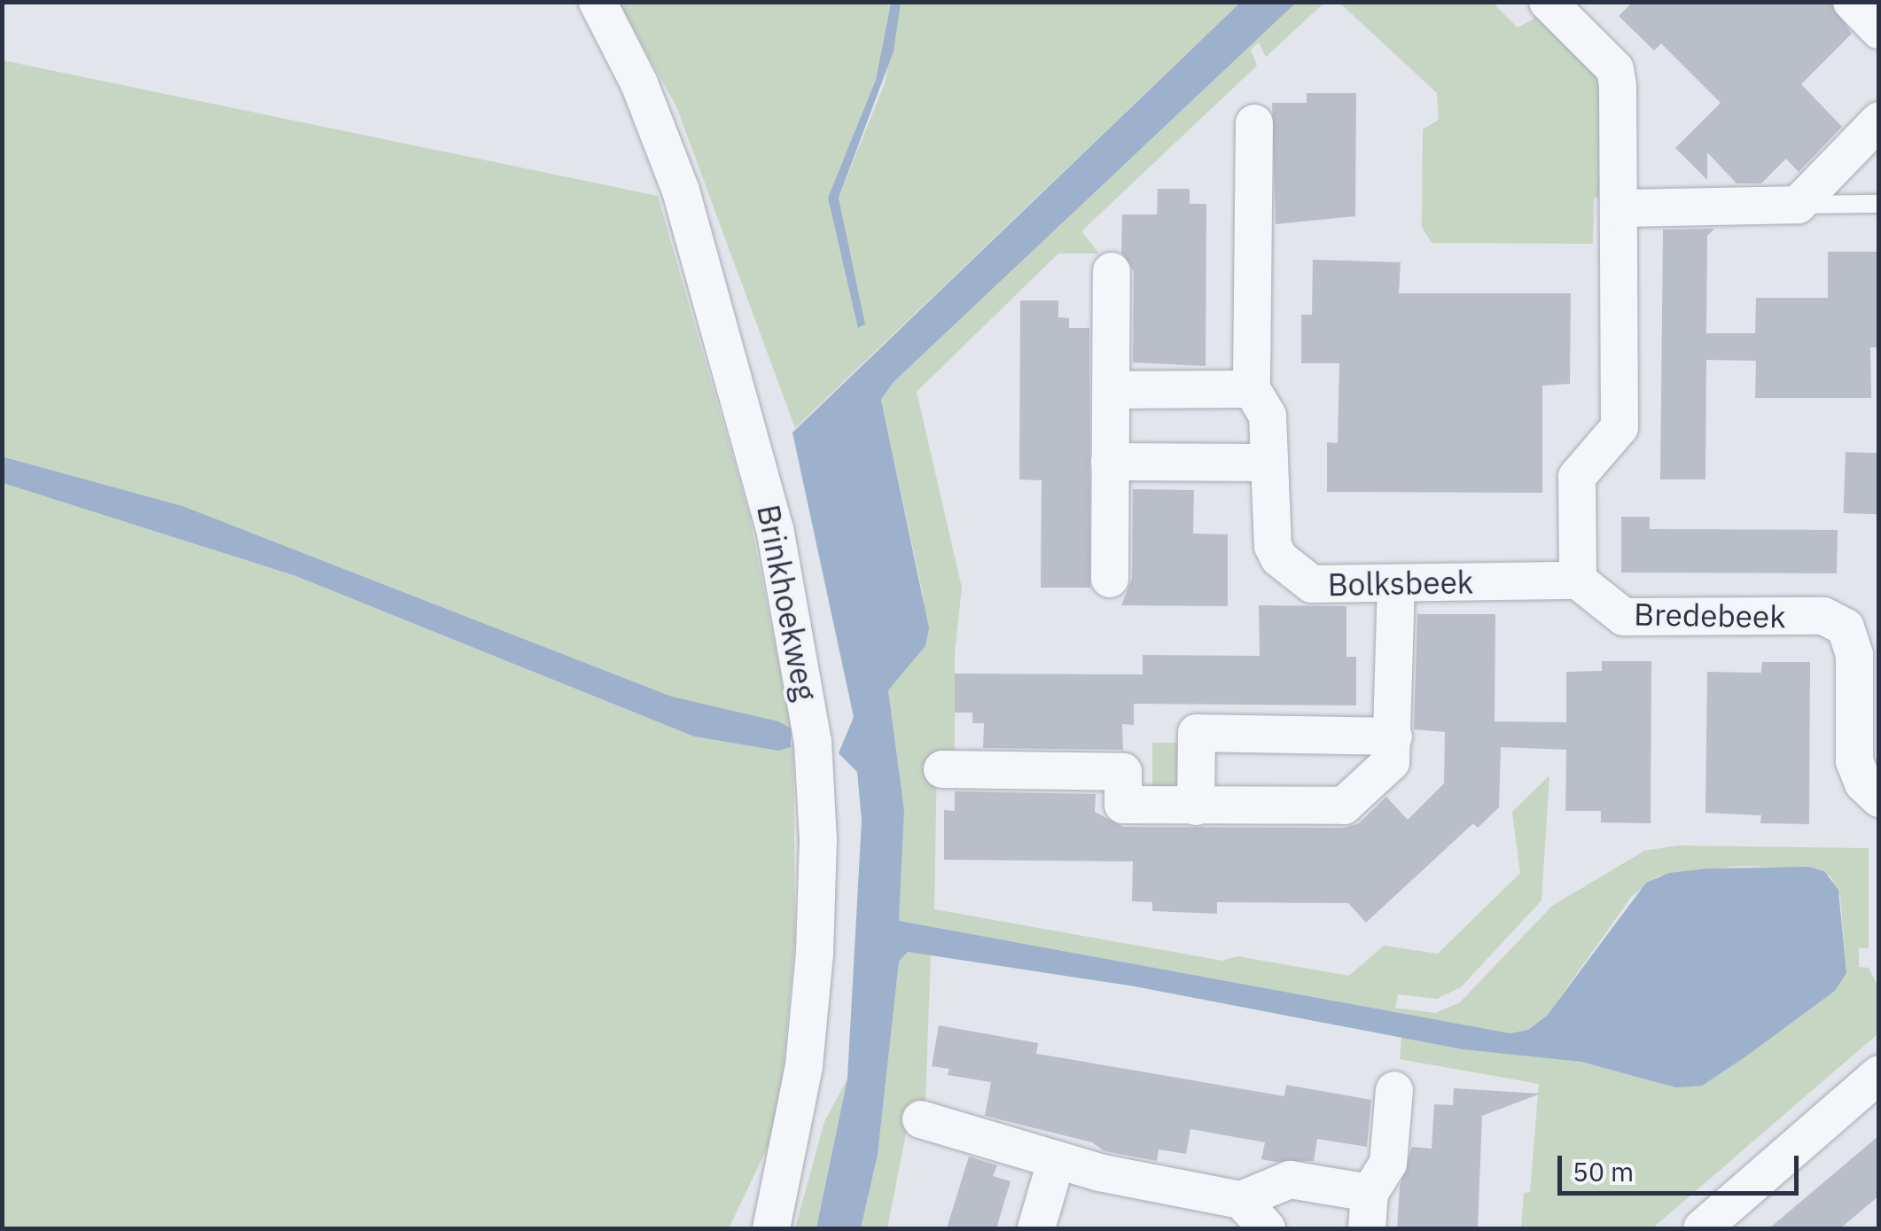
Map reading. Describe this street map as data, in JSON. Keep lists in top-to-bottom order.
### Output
{
  "streets": {
    "street": ["Bolksbeek", "Brinkhoekweg", "Bredebeek"]
  },
  "crossings": [
    ["Bolksbeek", "Bredebeek"]
  ],
  "scale_bar": "50 m"
}
